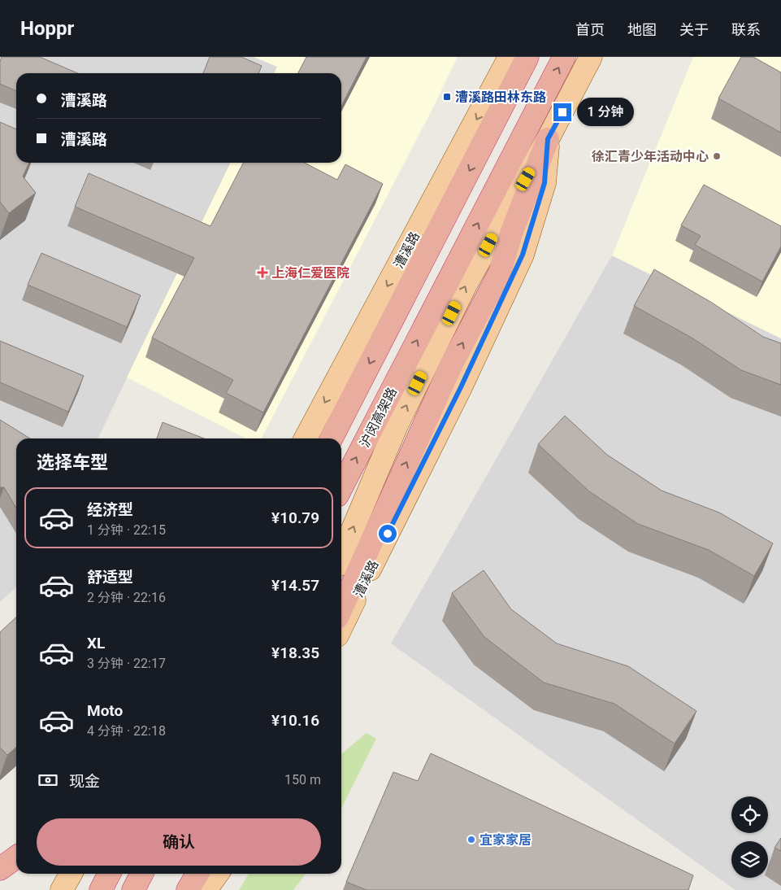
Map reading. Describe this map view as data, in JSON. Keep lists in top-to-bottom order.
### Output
{
  "streets": {
    "highway": ["沪闵高架路"],
    "main road": ["漕溪路"]
  },
  "places": {
    "transit": ["漕溪路田林东路"],
    "other": ["徐汇青少年活动中心", "宜家家居"],
    "health": ["上海仁爱医院"]
  },
  "page": {
    "header": "Hoppr",
    "nav": [
      "首页",
      "地图",
      "关于",
      "联系"
    ],
    "banner": ["漕溪路", "漕溪路"],
    "bubble": "1 分钟",
    "heading": "选择车型",
    "list": [
      {
        "name": "经济型",
        "note": "1 分钟 · 22:15",
        "value": "¥10.79"
      },
      {
        "name": "舒适型",
        "note": "2 分钟 · 22:16",
        "value": "¥14.57"
      },
      {
        "name": "XL",
        "note": "3 分钟 · 22:17",
        "value": "¥18.35"
      },
      {
        "name": "Moto",
        "note": "4 分钟 · 22:18",
        "value": "¥10.16"
      }
    ],
    "pay": ["现金", "150 m"],
    "buttons": "确认"
  }
}
